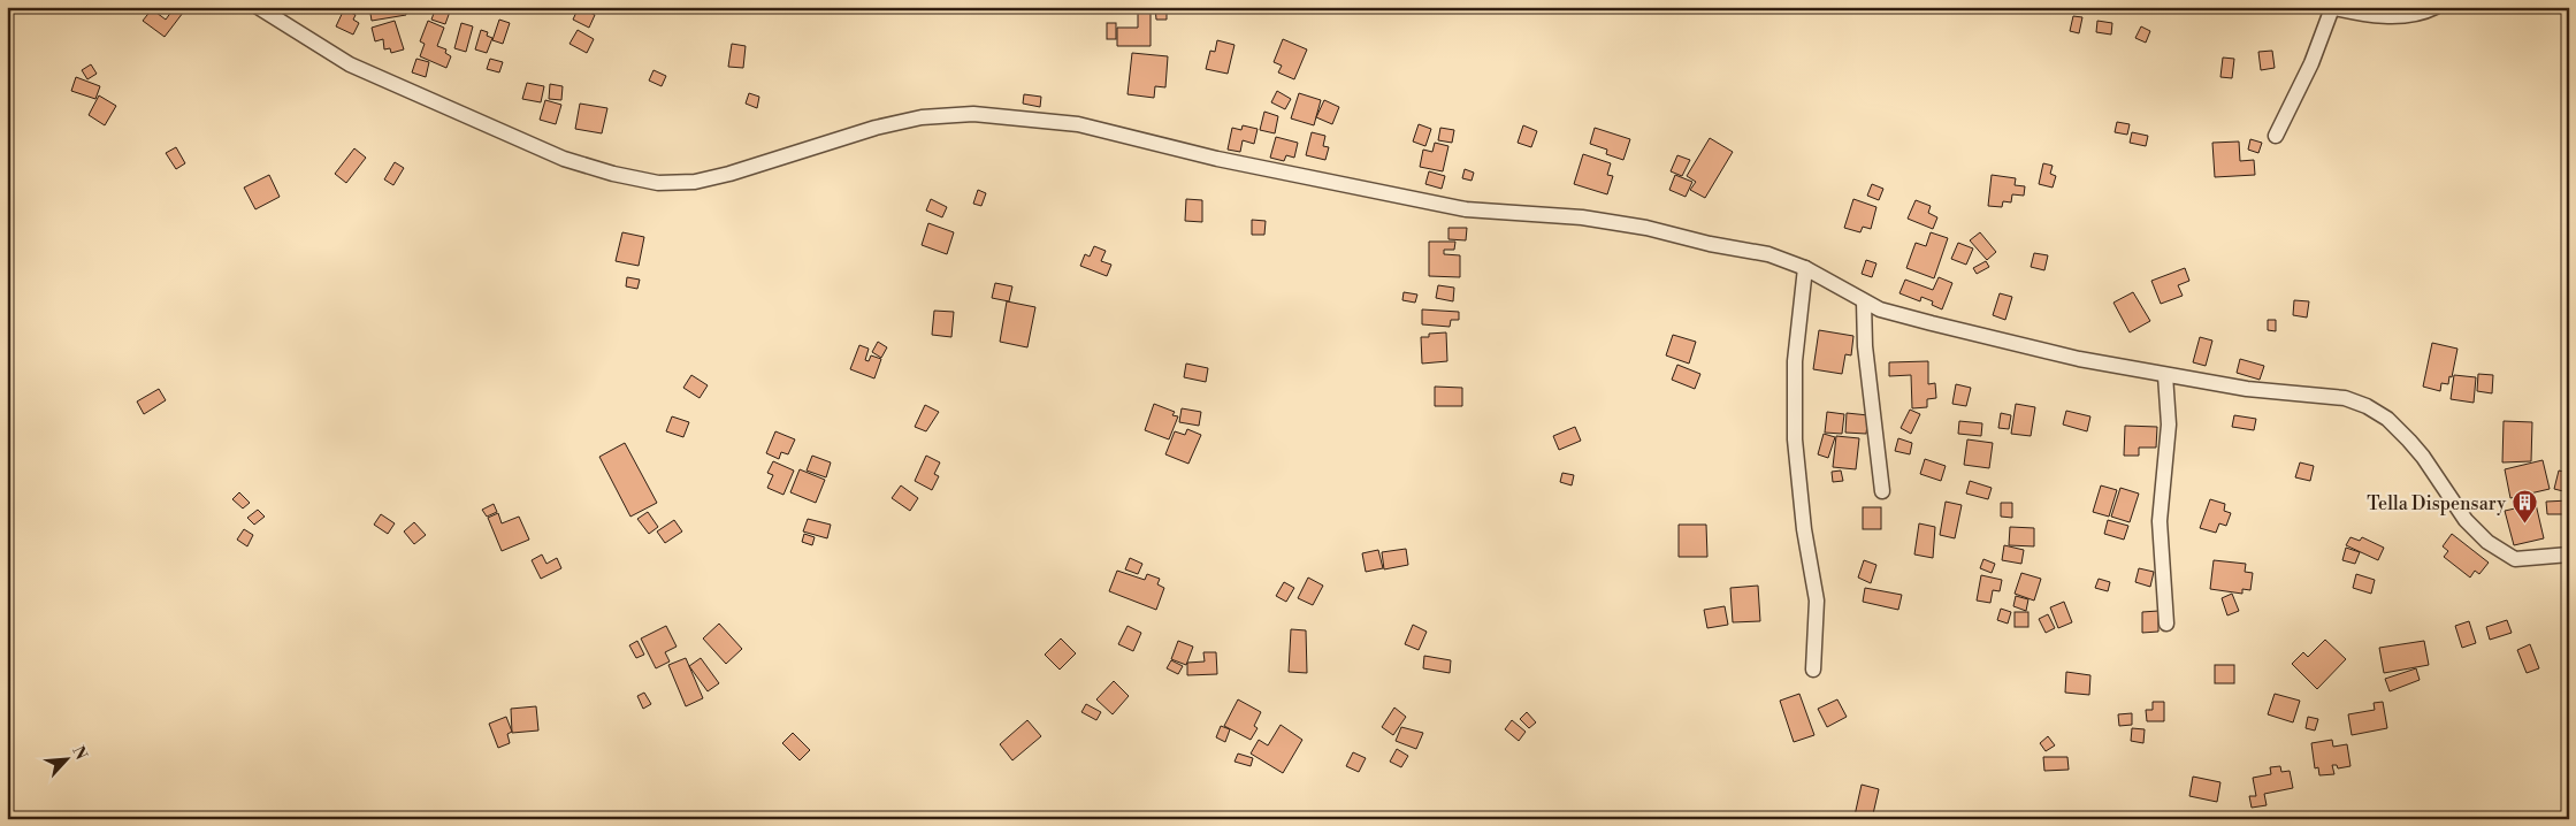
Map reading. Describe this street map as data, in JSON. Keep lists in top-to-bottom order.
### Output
{
  "places": {
    "building": ["Tella Dispensary"]
  },
  "north": "top right"
}
